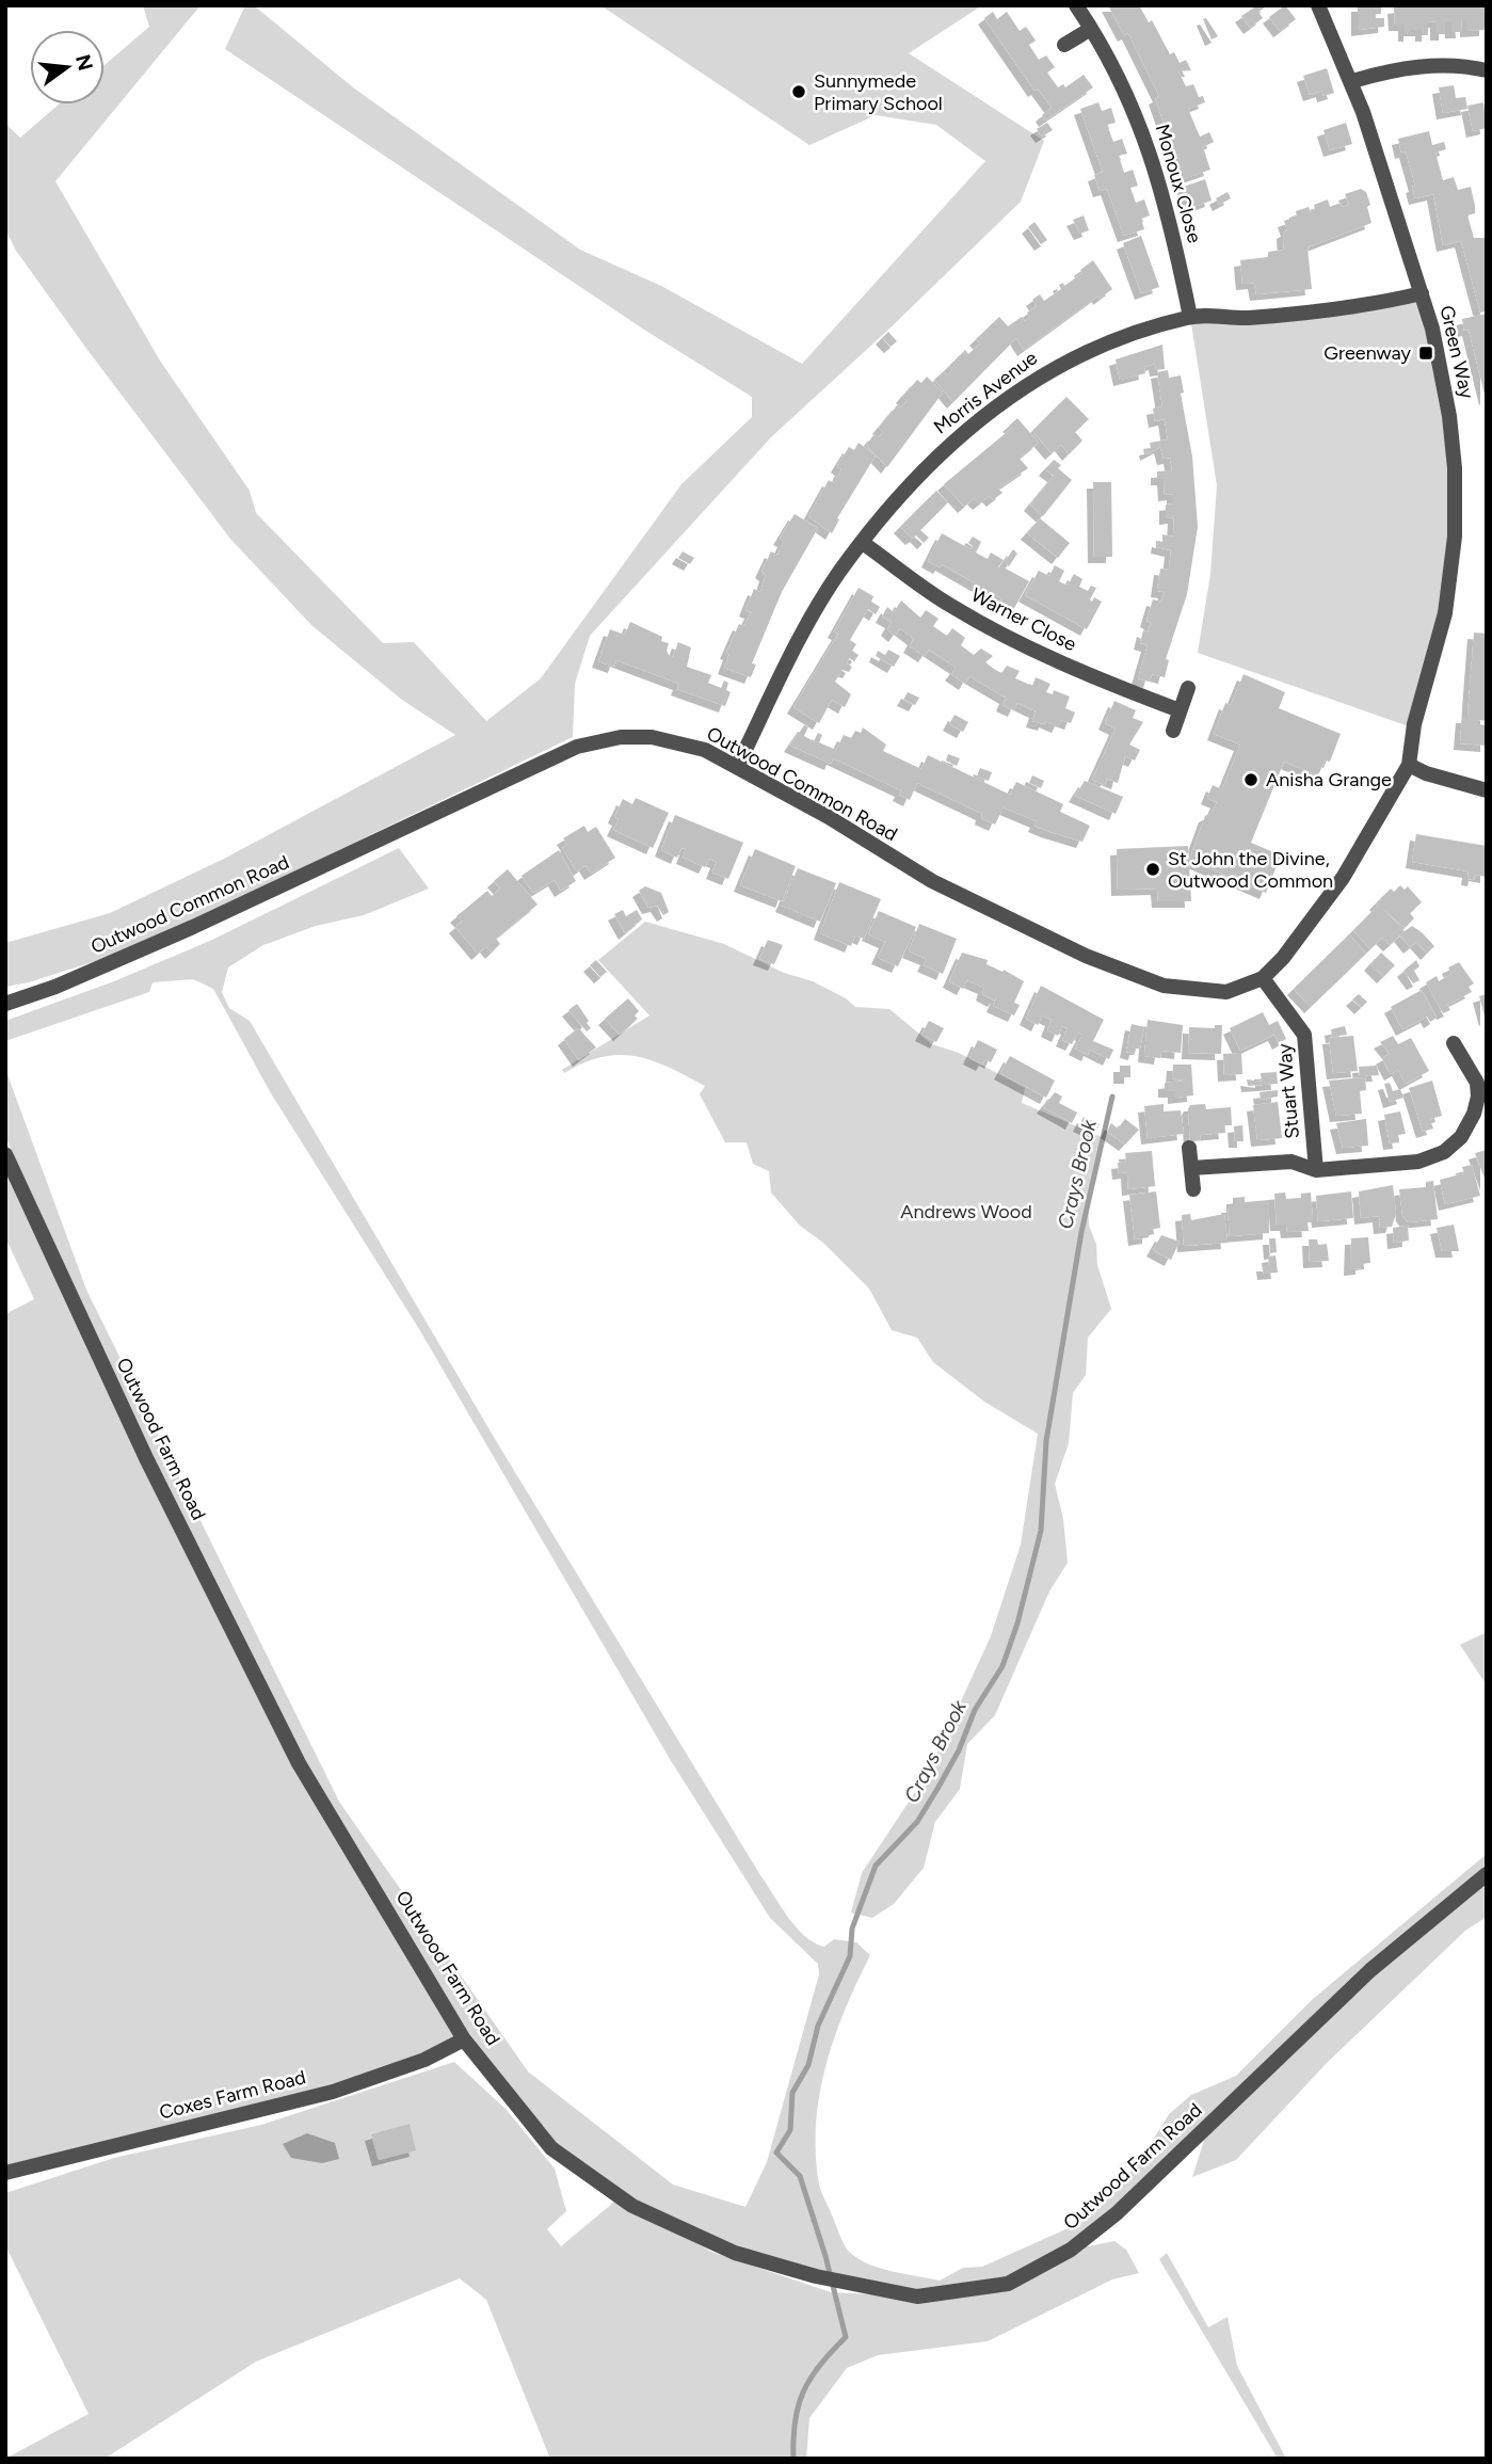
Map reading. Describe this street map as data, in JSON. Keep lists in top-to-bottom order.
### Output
{
  "streets": {
    "street": [
      "Monoux Close",
      "Green Way",
      "Morris Avenue",
      "Warner Close",
      "Outwood Common Road",
      "Stuart Way",
      "Outwood Farm Road",
      "Coxes Farm Road"
    ]
  },
  "crossings": [
    ["Monoux Close", "Morris Avenue"],
    ["Green Way", "Morris Avenue"],
    ["Green Way", "Outwood Common Road"],
    ["Morris Avenue", "Warner Close"],
    ["Morris Avenue", "Outwood Common Road"],
    ["Outwood Common Road", "Stuart Way"],
    ["Outwood Farm Road", "Coxes Farm Road"]
  ],
  "water": ["Crays Brook"],
  "parks": ["Andrews Wood"],
  "places": {
    "other": ["Sunnymede Primary School", "Anisha Grange", "St John the Divine, Outwood Common"],
    "transit": ["Greenway"]
  },
  "north": "right"
}
